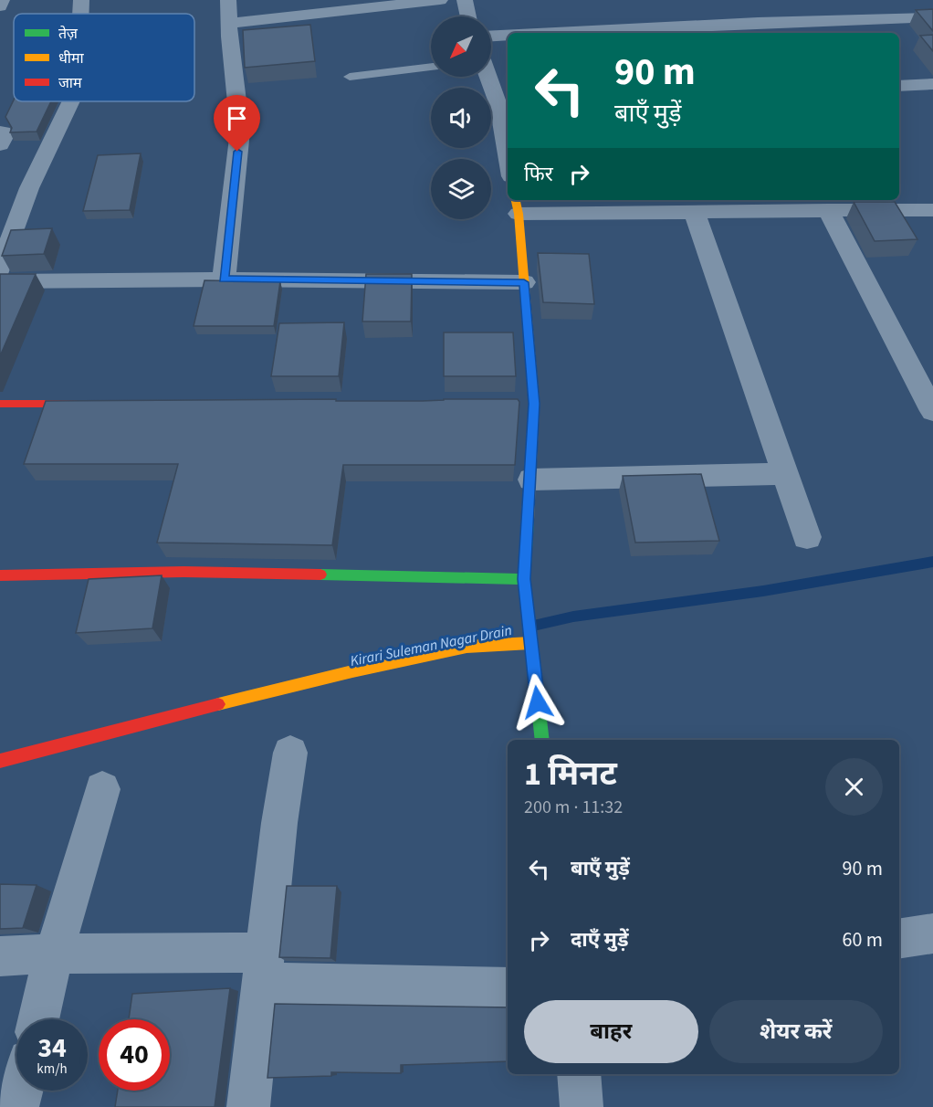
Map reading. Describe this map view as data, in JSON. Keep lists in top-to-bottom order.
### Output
{
  "water": ["Kirari Suleman Nagar Drain"],
  "legend": ["तेज़", "धीमा", "जाम"],
  "north": "bottom left",
  "page": {
    "turn": ["90 m", "बाएँ मुड़ें"],
    "then": "फिर",
    "heading": ["1 मिनट", "200 m · 11:32"],
    "list": [
      {
        "name": "बाएँ मुड़ें",
        "value": "90 m"
      },
      {
        "name": "दाएँ मुड़ें",
        "value": "60 m"
      }
    ],
    "buttons": ["बाहर", "शेयर करें"],
    "speed": "34 km/h",
    "limit": "40"
  }
}
